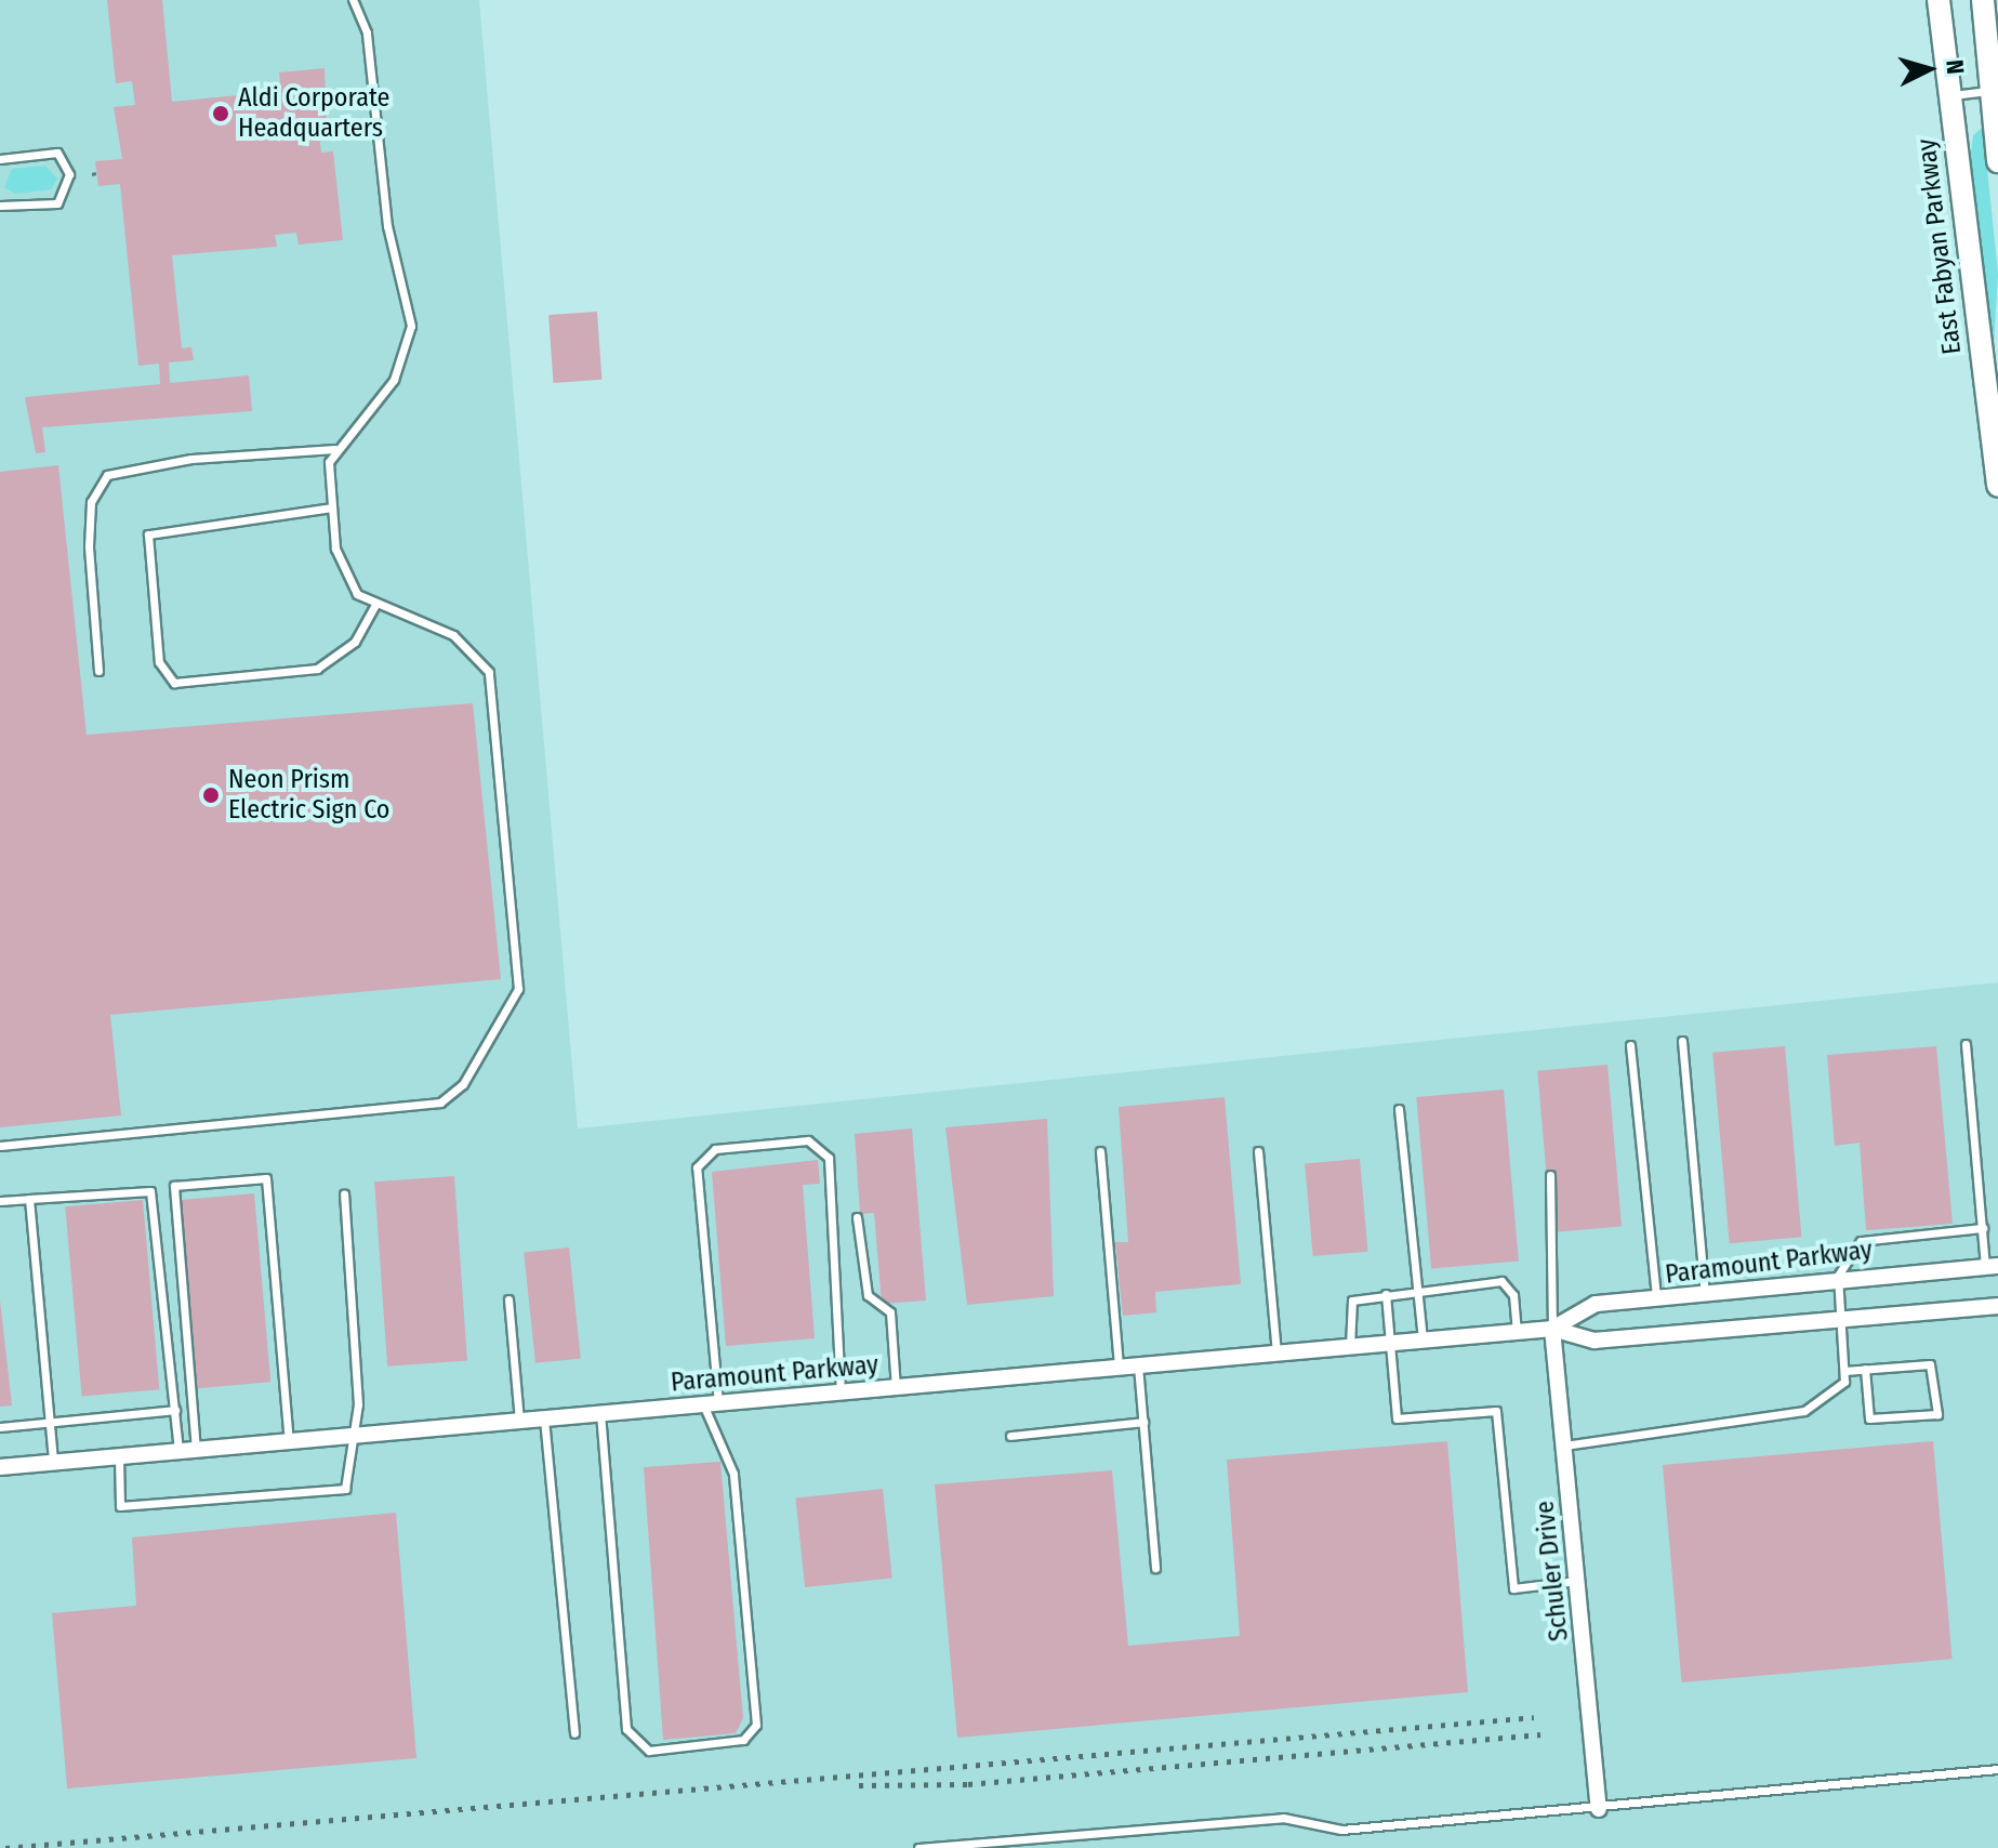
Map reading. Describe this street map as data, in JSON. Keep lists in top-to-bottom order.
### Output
{
  "streets": {
    "main road": ["East Fabyan Parkway"],
    "street": ["Paramount Parkway", "Schuler Drive"]
  },
  "crossings": [
    ["Paramount Parkway", "Schuler Drive"]
  ],
  "places": ["Aldi Corporate Headquarters", "Neon Prism Electric Sign Co"],
  "north": "right"
}
